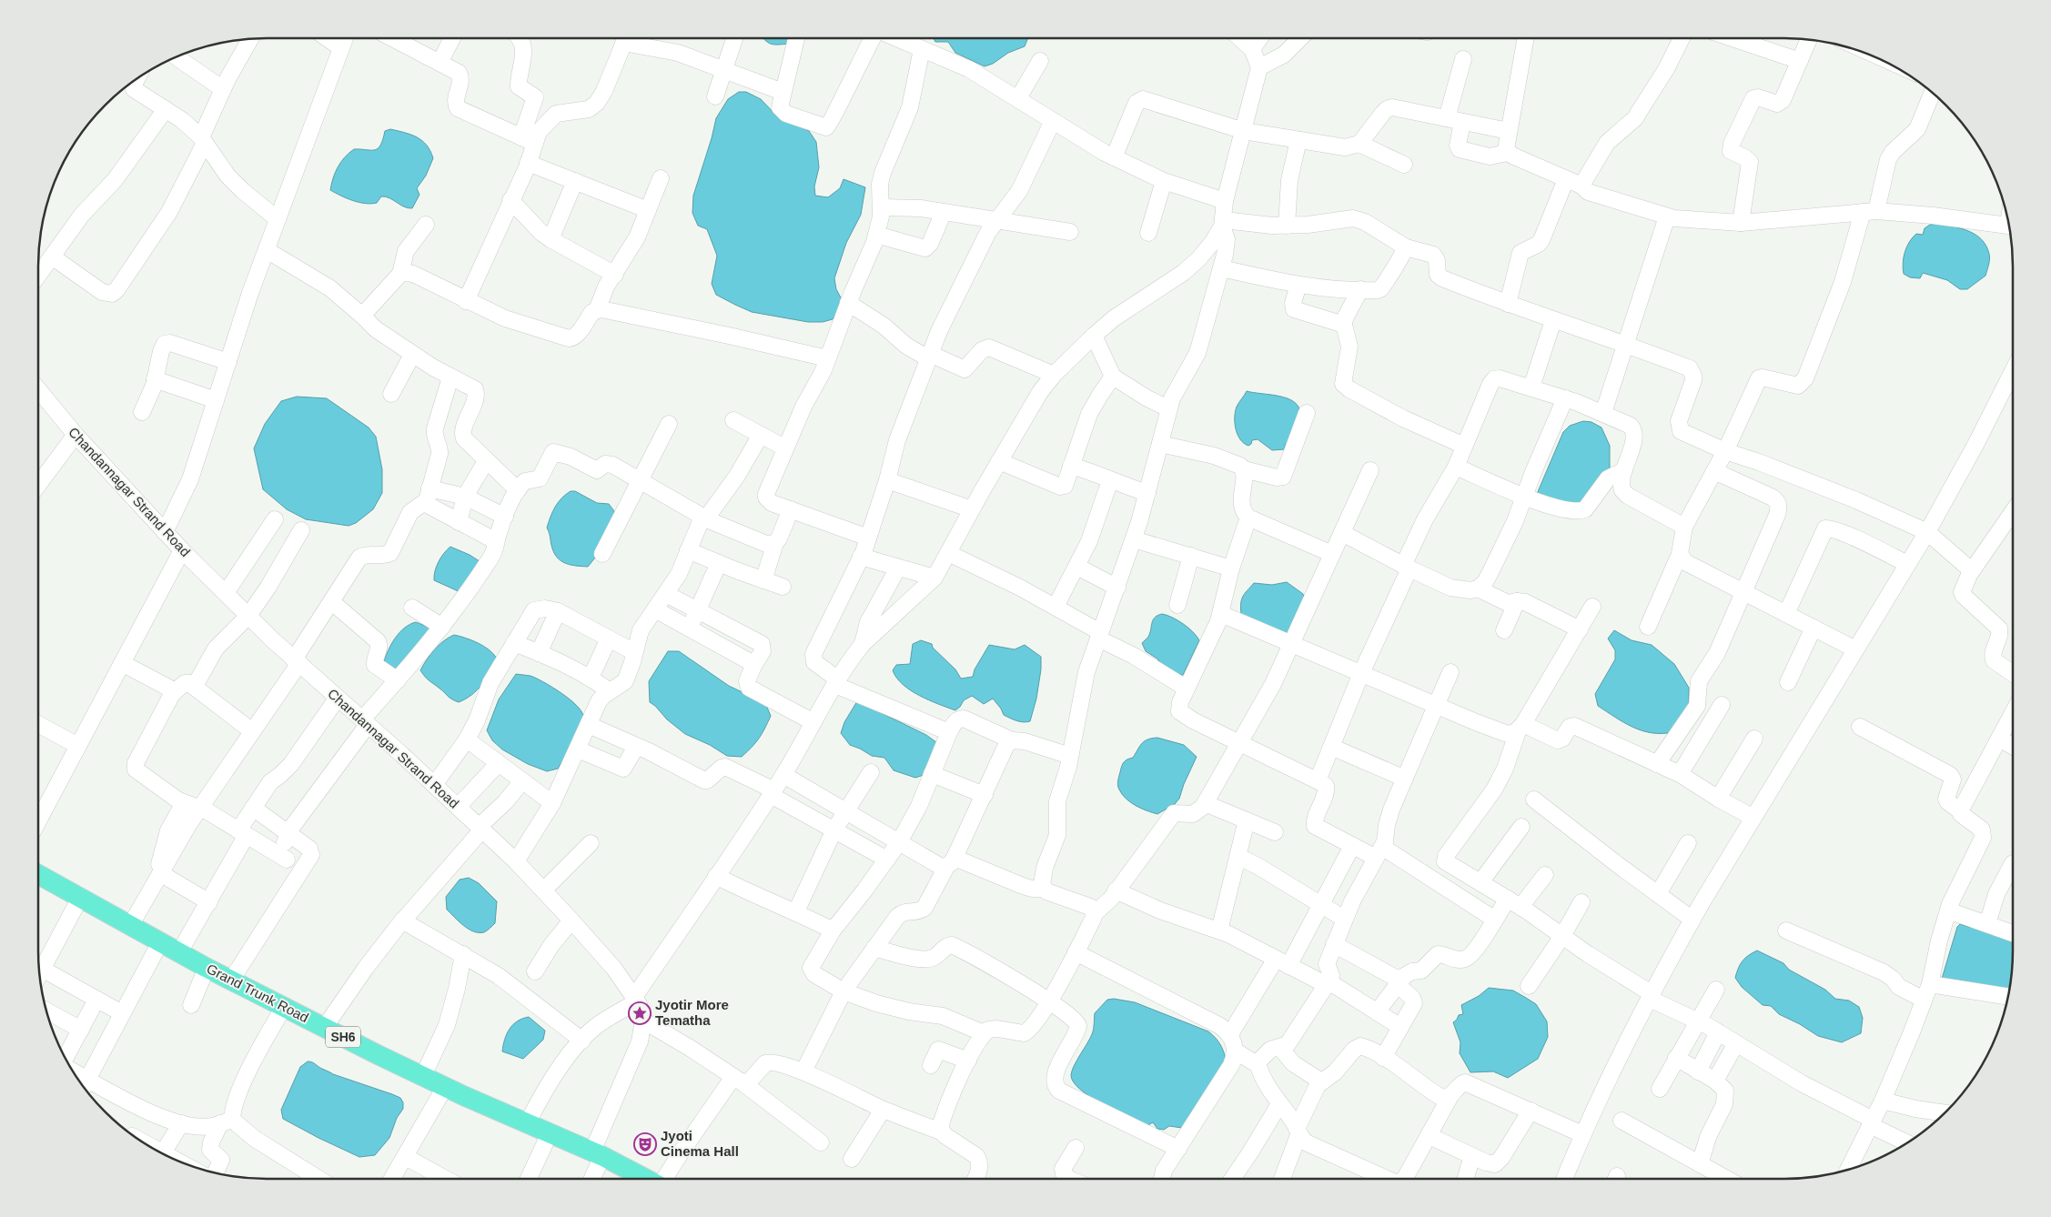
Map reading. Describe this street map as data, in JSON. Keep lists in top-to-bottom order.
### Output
{
  "streets": {
    "main road": ["Grand Trunk Road", "SH6"],
    "street": ["Chandannagar Strand Road"]
  },
  "crossings": [
    ["Chandannagar Strand Road", "Grand Trunk Road"]
  ],
  "places": {
    "place": ["Jyotir More Tematha"],
    "theatre": ["Jyoti Cinema Hall"]
  }
}
